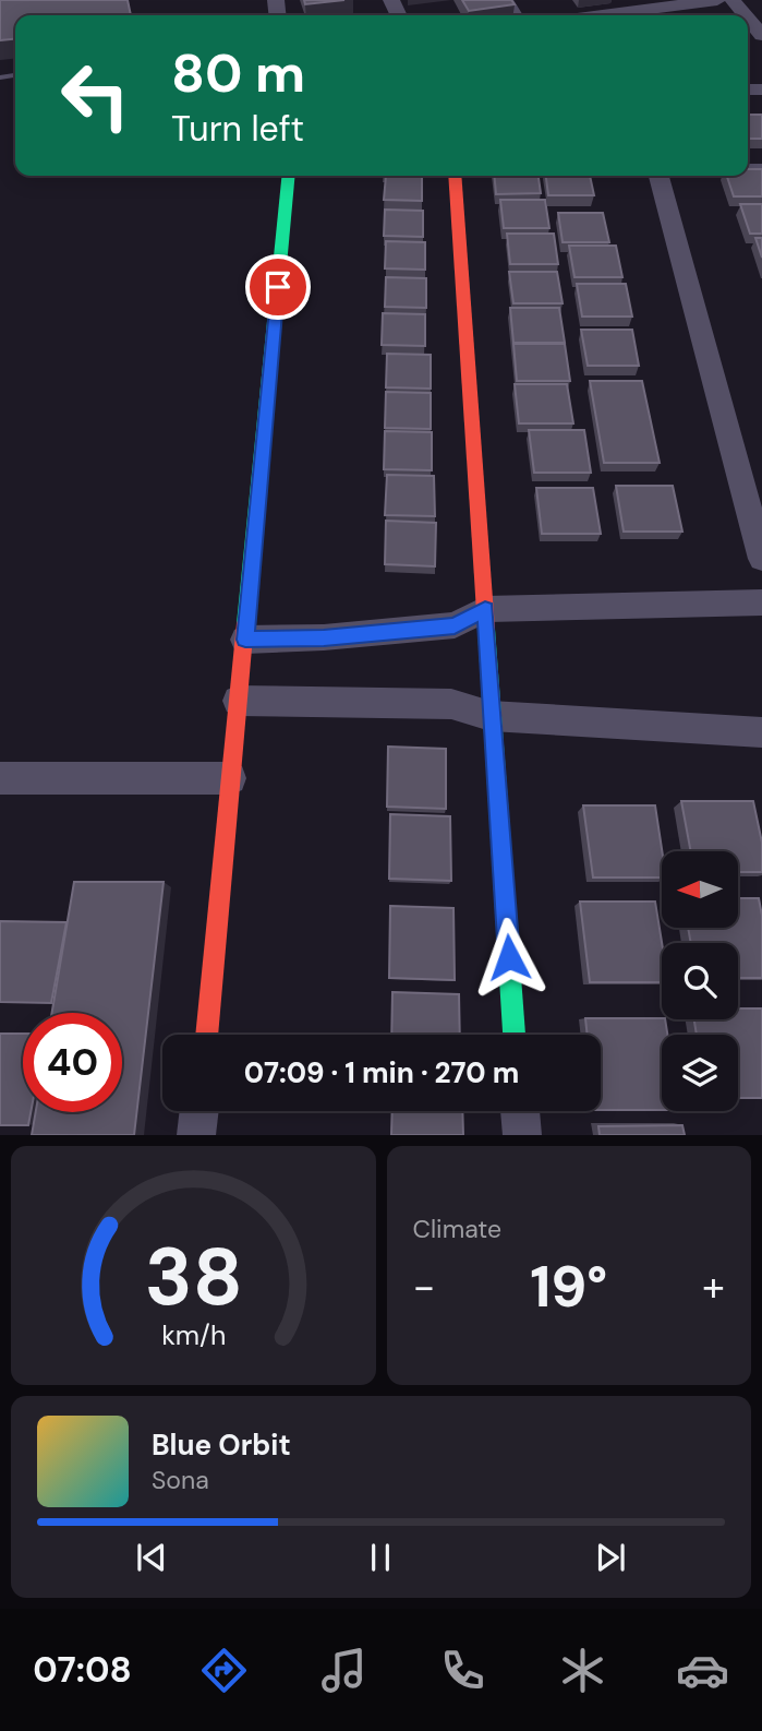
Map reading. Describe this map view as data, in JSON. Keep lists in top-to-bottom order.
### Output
{
  "north": "left",
  "page": {
    "turn": ["80 m", "Turn left"],
    "limit": "40",
    "trip": "07:09 · 1 min · 270 m",
    "tile": "Climate",
    "heat": ["−", "19°", "+"],
    "song": ["Blue Orbit", "Sona"],
    "tabs": "07:08",
    "gauge": ["38", "km/h"]
  }
}
